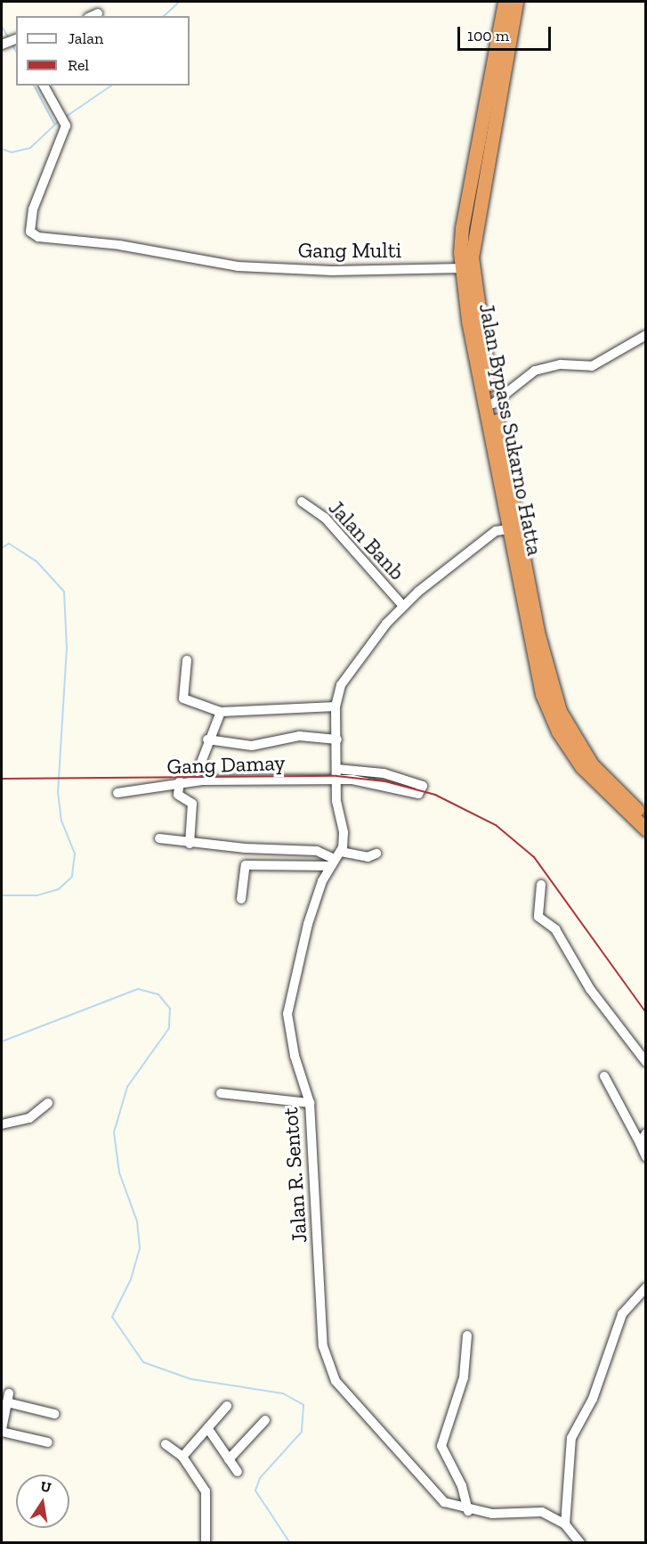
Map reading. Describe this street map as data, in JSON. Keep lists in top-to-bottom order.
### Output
{
  "streets": {
    "highway": ["Jalan Bypass Sukarno Hatta"],
    "street": [
      "Gang Multi",
      "Jalan Banb",
      "Gang Damay",
      "Jalan R. Sentot"
    ]
  },
  "crossings": [
    ["Gang Multi", "Jalan Bypass Sukarno Hatta"],
    ["Jalan Bypass Sukarno Hatta", "Jalan R. Sentot"],
    ["Jalan Banb", "Jalan R. Sentot"],
    ["Gang Damay", "Jalan R. Sentot"]
  ],
  "legend": ["Jalan", "Rel"],
  "scale_bar": "100 m",
  "north": "top"
}
